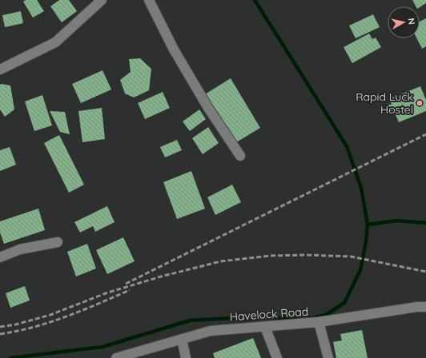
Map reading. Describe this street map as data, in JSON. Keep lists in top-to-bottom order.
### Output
{
  "streets": {
    "street": ["Havelock Road"]
  },
  "places": ["Rapid Luck Hostel"],
  "north": "right"
}
